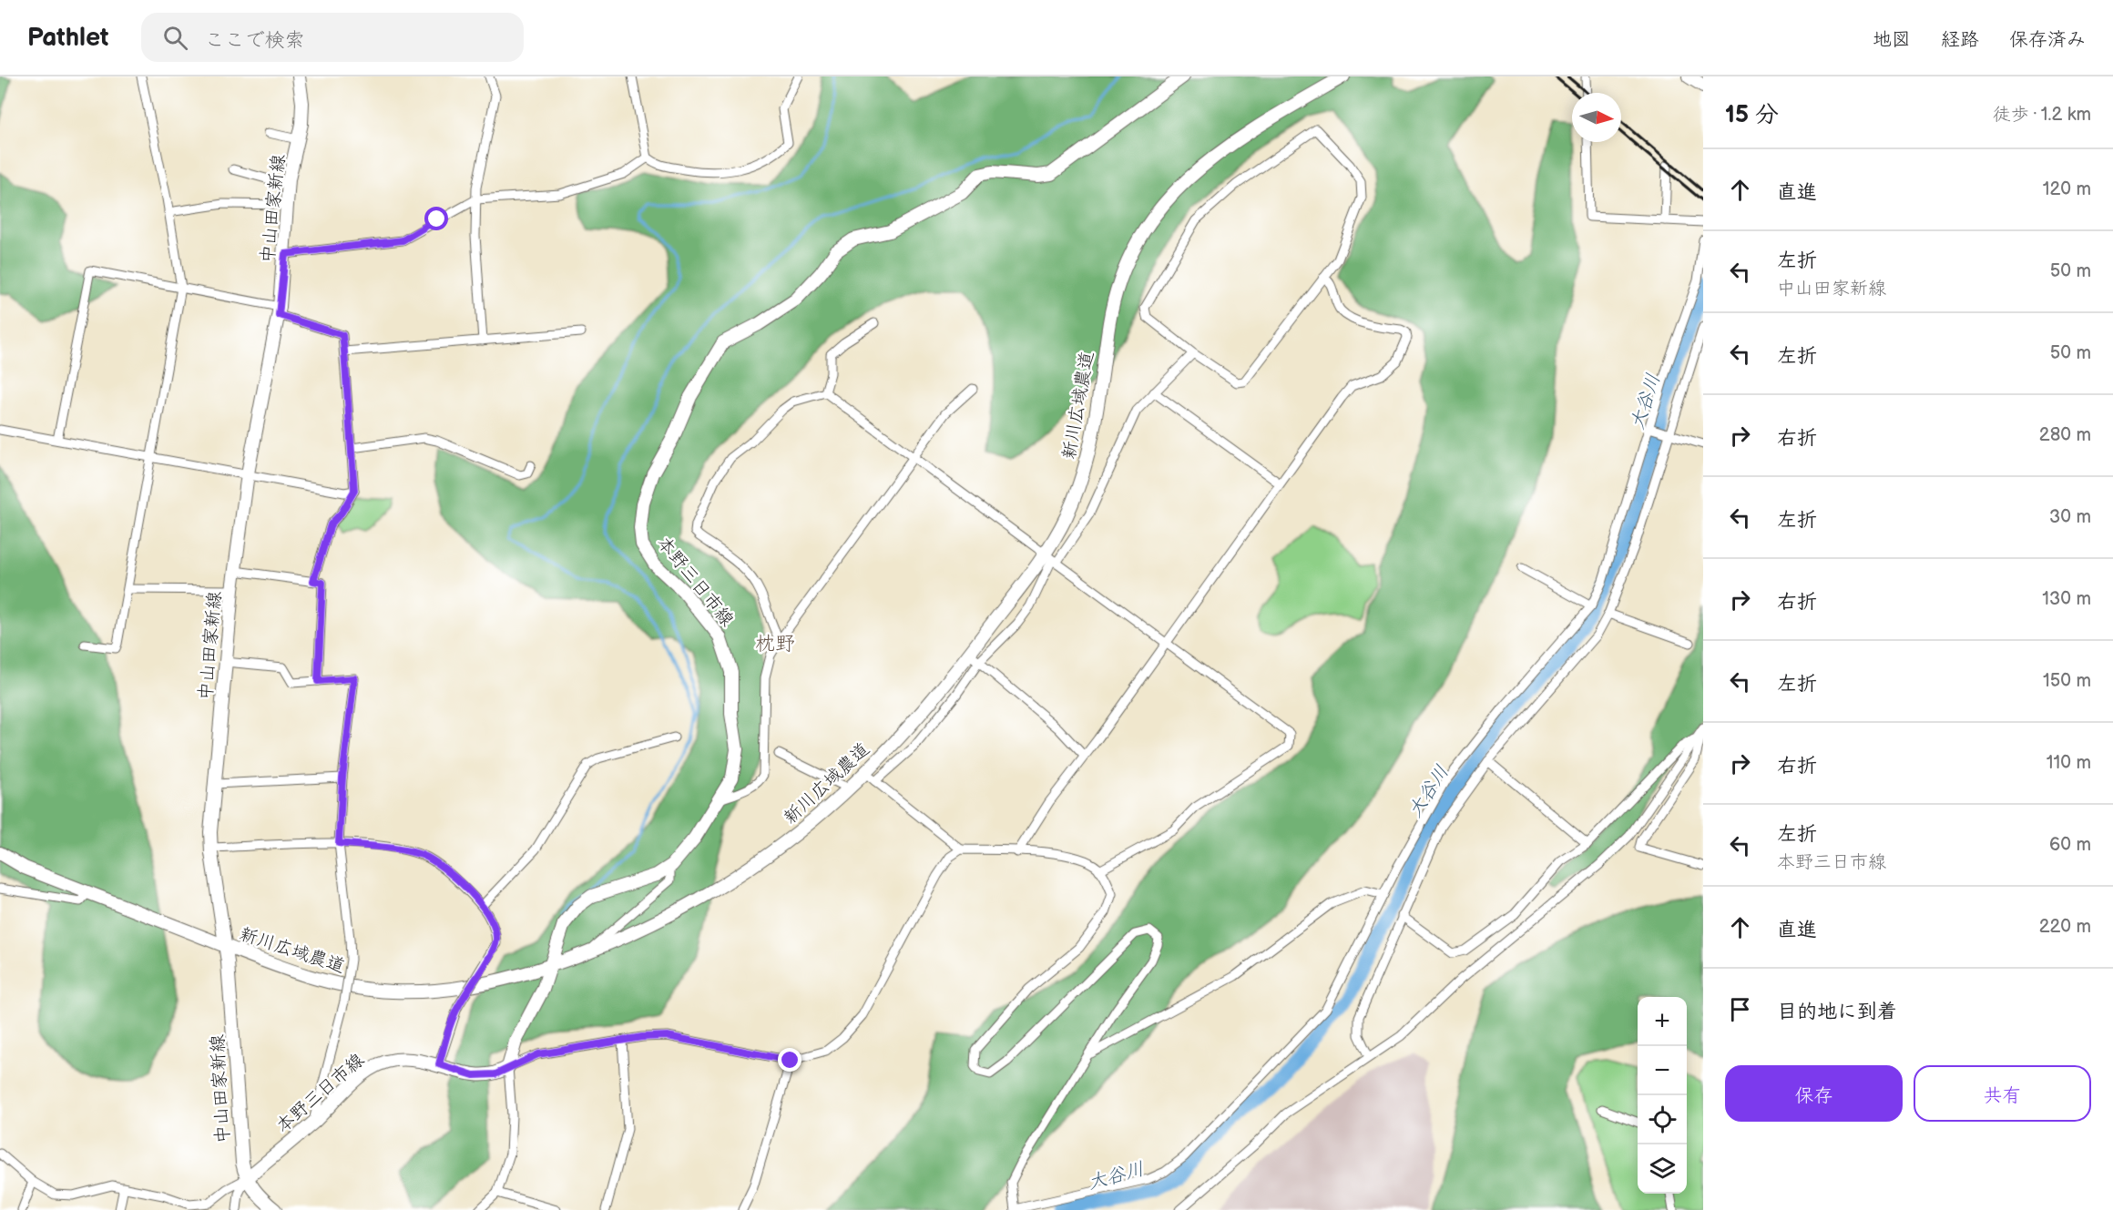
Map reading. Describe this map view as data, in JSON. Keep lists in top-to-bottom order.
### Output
{
  "streets": {
    "main road": ["中山田家新線", "新川広域農道", "本野三日市線"]
  },
  "crossings": [
    ["中山田家新線", "新川広域農道"],
    ["中山田家新線", "本野三日市線"],
    ["新川広域農道", "本野三日市線"]
  ],
  "districts": ["枕野"],
  "water": ["大谷川"],
  "north": "right",
  "page": {
    "header": "Pathlet",
    "search": "ここで検索",
    "nav": ["地図", "経路", "保存済み"],
    "heading": ["15 分", "徒歩 · 1.2 km"],
    "list": [
      ["直進", "120 m"],
      ["左折", "中山田家新線", "50 m"],
      ["左折", "50 m"],
      ["右折", "280 m"],
      ["左折", "30 m"],
      ["右折", "130 m"],
      ["左折", "150 m"],
      ["右折", "110 m"],
      ["左折", "本野三日市線", "60 m"],
      ["直進", "220 m"],
      "目的地に到着"
    ],
    "map_buttons": ["+", "−"],
    "buttons": ["保存", "共有"]
  }
}
